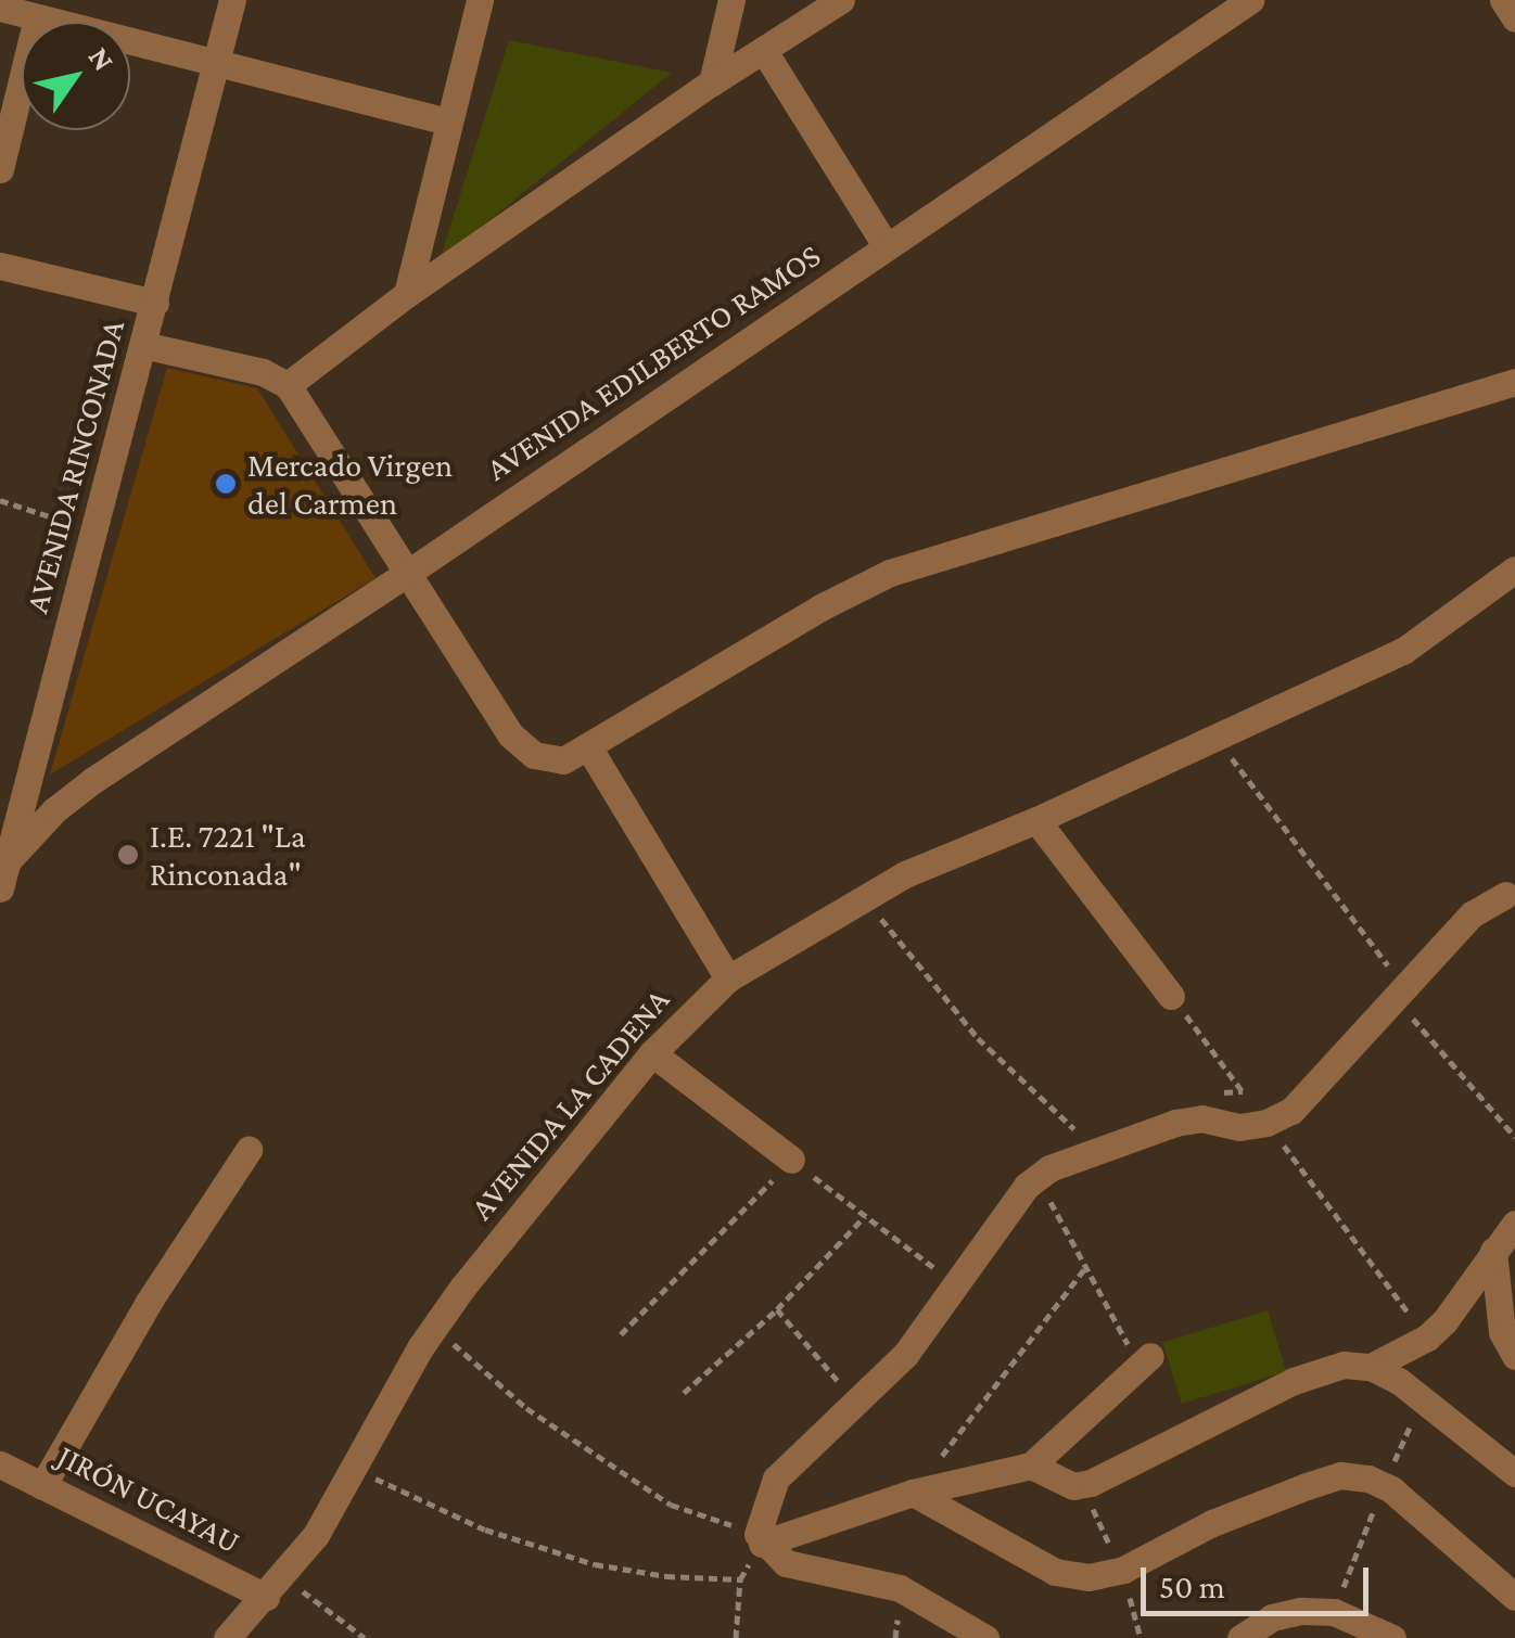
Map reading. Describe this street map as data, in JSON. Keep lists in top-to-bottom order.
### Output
{
  "streets": {
    "street": [
      "AVENIDA EDILBERTO RAMOS",
      "AVENIDA RINCONADA",
      "AVENIDA LA CADENA",
      "JIRÓN UCAYAU"
    ]
  },
  "crossings": [
    ["AVENIDA EDILBERTO RAMOS", "AVENIDA RINCONADA"],
    ["AVENIDA LA CADENA", "JIRÓN UCAYAU"]
  ],
  "places": ["Mercado Virgen del Carmen", "I.E. 7221 \"La Rinconada\""],
  "scale_bar": "50 m",
  "north": "top right"
}
